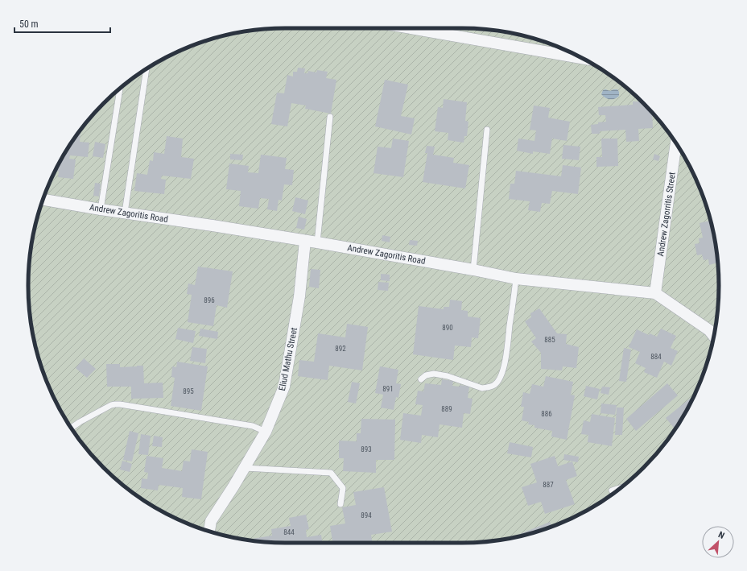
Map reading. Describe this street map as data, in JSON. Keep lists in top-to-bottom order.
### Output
{
  "streets": {
    "street": ["Andrew Zagoritis Road", "Andrew Zagorritis Street", "Eliud Mathu Street"]
  },
  "crossings": [
    ["Andrew Zagoritis Road", "Andrew Zagorritis Street"],
    ["Andrew Zagoritis Road", "Eliud Mathu Street"]
  ],
  "house_numbers": [
    "896",
    "890",
    "885",
    "892",
    "884",
    "891",
    "895",
    "889",
    "886",
    "893",
    "887",
    "894",
    "844"
  ],
  "scale_bar": "50 m",
  "north": "top right"
}
